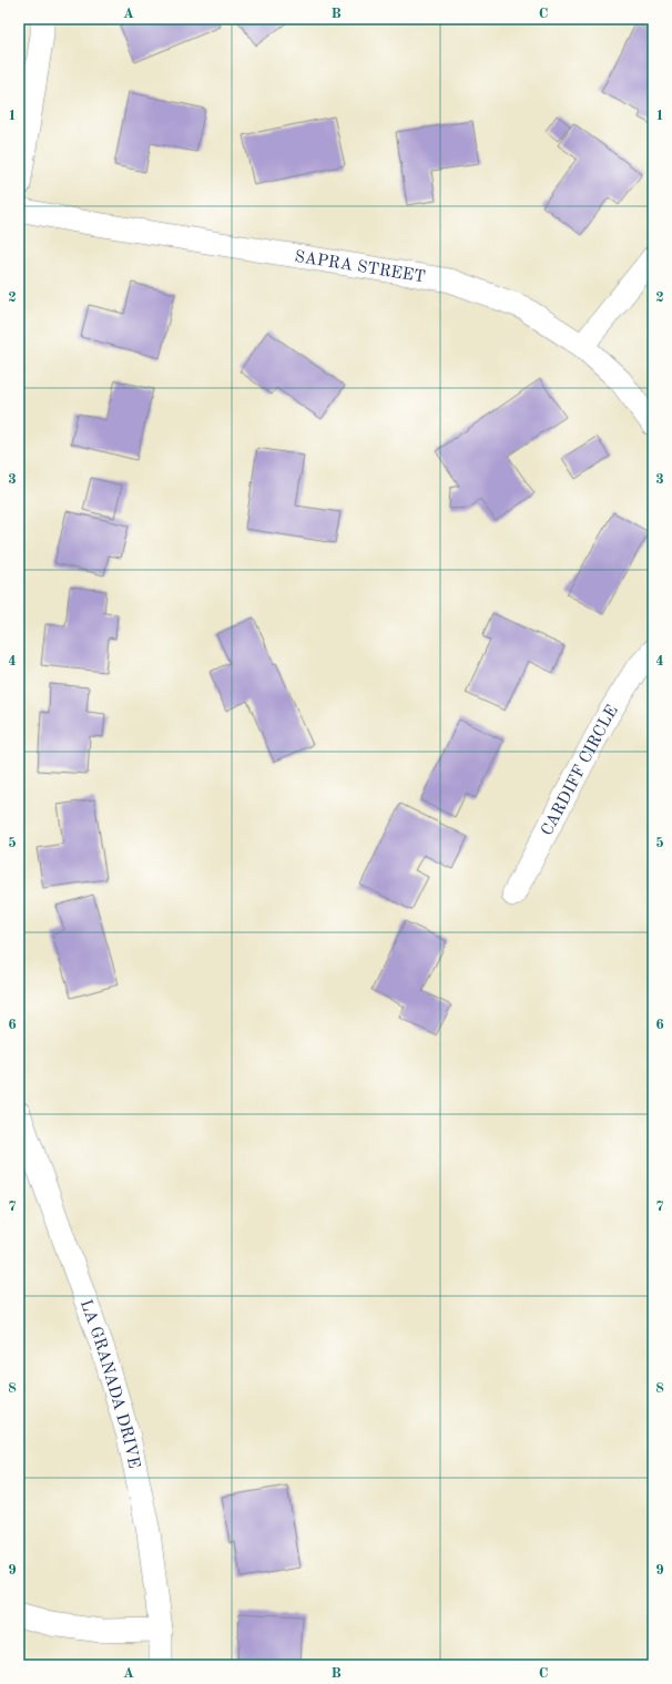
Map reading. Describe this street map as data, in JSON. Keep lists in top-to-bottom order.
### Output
{
  "streets": {
    "street": ["SAPRA STREET", "CARDIFF CIRCLE", "LA GRANADA DRIVE"]
  },
  "grid": {
    "columns": ["A", "B", "C"],
    "rows": [
      "1",
      "2",
      "3",
      "4",
      "5",
      "6",
      "7",
      "8",
      "9"
    ]
  }
}
